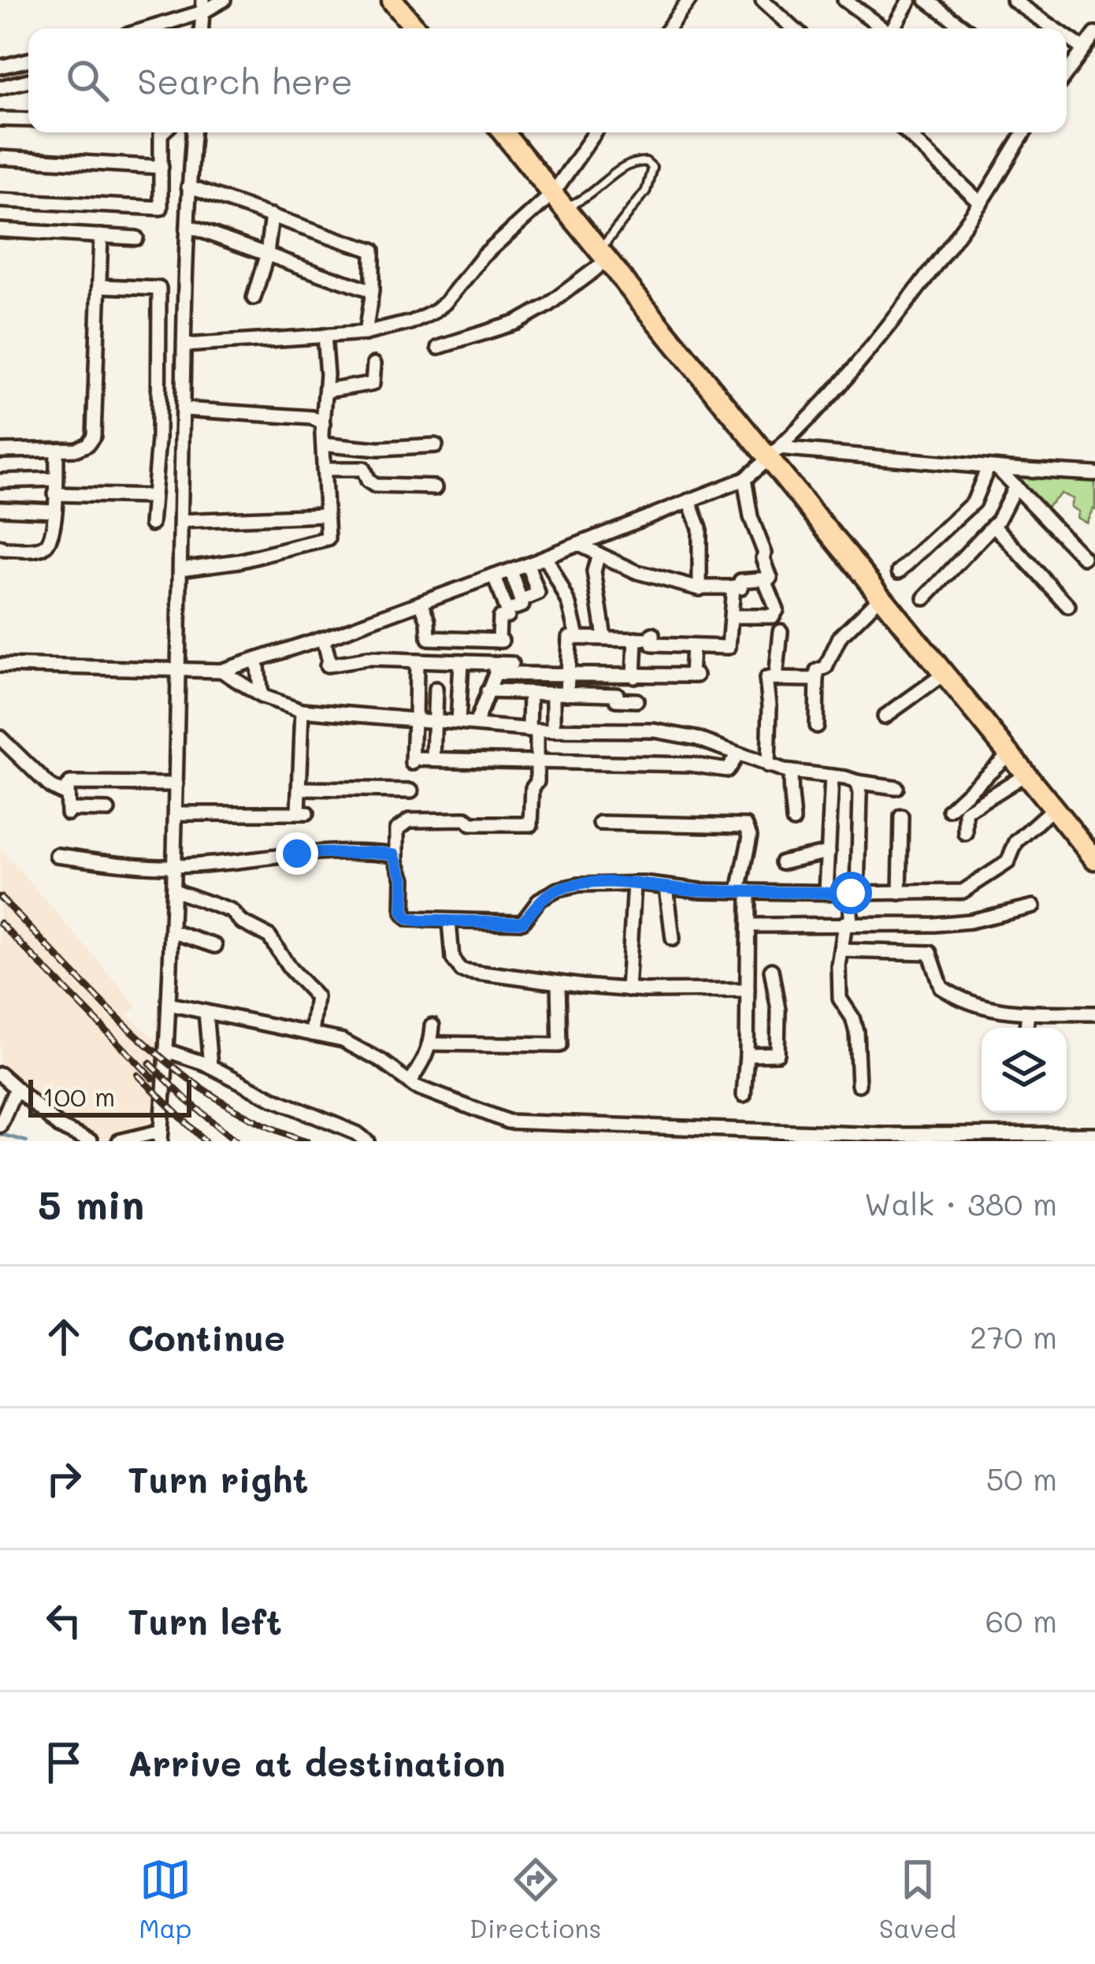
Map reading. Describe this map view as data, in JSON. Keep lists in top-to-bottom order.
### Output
{
  "scale_bar": "100 m",
  "page": {
    "search": "Search here",
    "scale": "100 m",
    "heading": ["5 min", "Walk · 380 m"],
    "list": [
      ["Continue", "270 m"],
      ["Turn right", "50 m"],
      ["Turn left", "60 m"],
      "Arrive at destination"
    ],
    "nav": ["Map", "Directions", "Saved"]
  }
}
